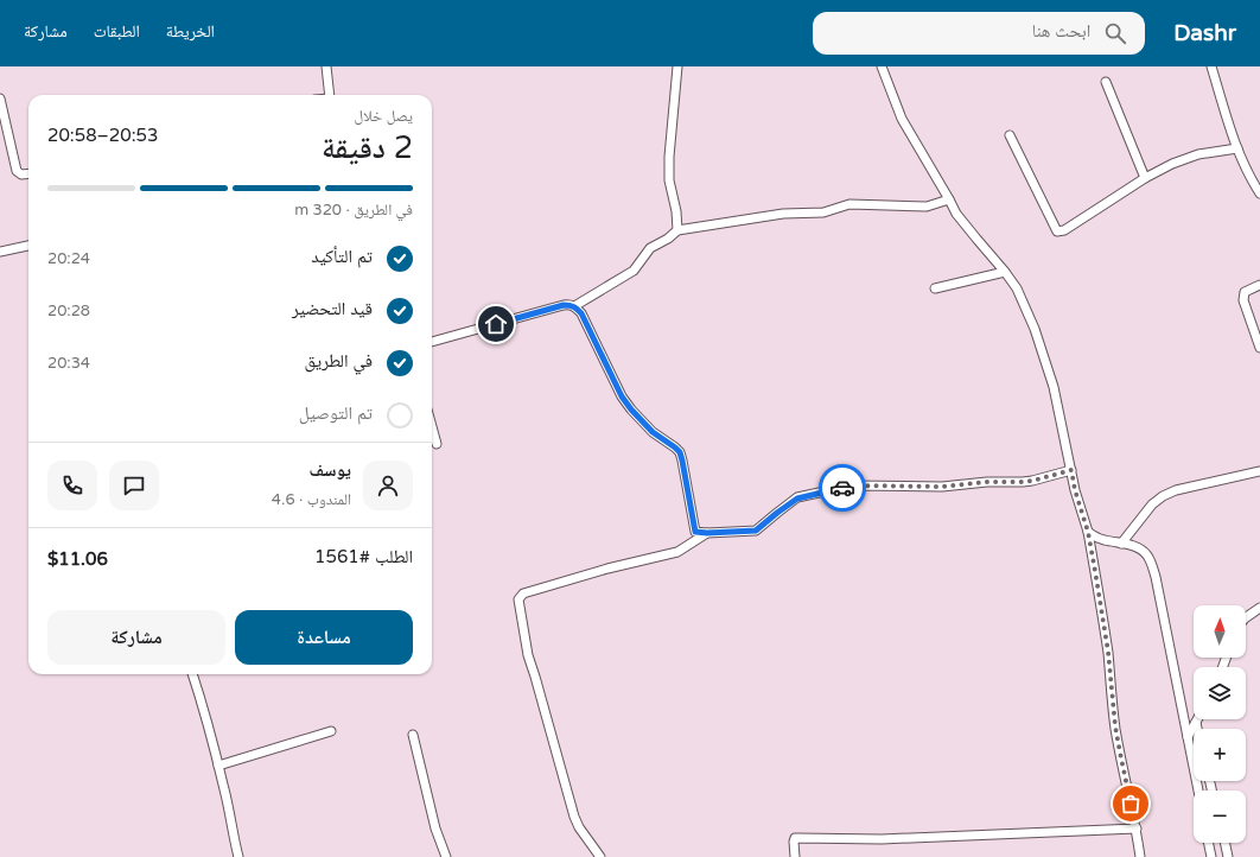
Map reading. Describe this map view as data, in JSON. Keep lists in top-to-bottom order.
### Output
{
  "north": "top",
  "page": {
    "header": "Dashr",
    "search": "ابحث هنا",
    "nav": ["الخريطة", "الطبقات", "مشاركة"],
    "heading": ["2 دقيقة", "يصل خلال", "20:53–20:58"],
    "panel": [
      "يوسف",
      "المندوب · 4.6",
      "الطلب #1561",
      "$11.06"
    ],
    "bar": "في الطريق · 320 m",
    "list": [
      ["تم التأكيد", "20:24"],
      ["قيد التحضير", "20:28"],
      ["في الطريق", "20:34"],
      "تم التوصيل"
    ],
    "buttons": ["مساعدة", "مشاركة"],
    "map_buttons": ["+", "−"]
  }
}
